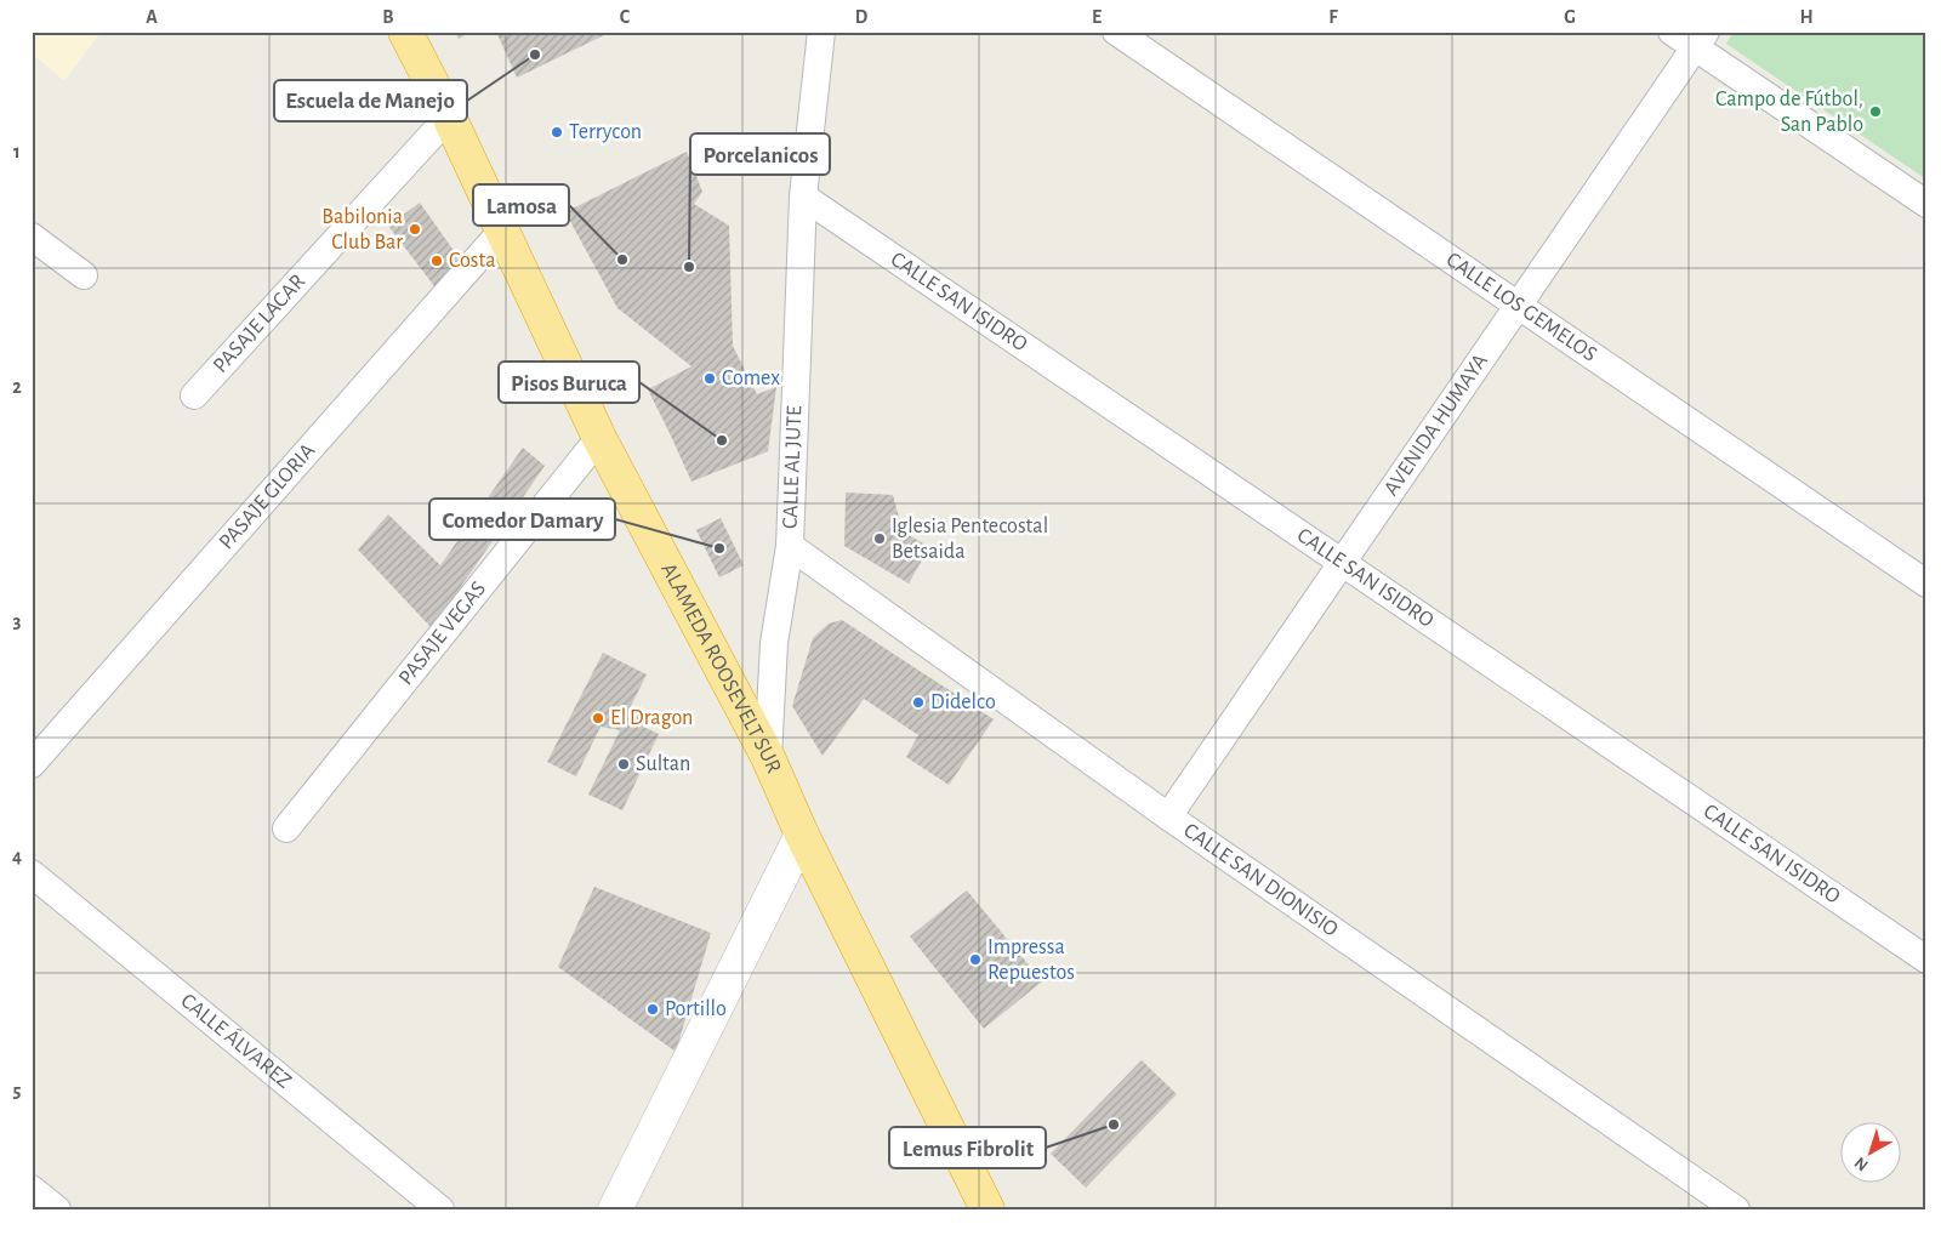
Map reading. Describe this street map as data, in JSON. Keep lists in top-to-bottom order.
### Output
{
  "streets": {
    "highway": ["ALAMEDA ROOSEVELT SUR"],
    "street": [
      "CALLE SAN ISIDRO",
      "CALLE LOS GEMELOS",
      "PASAJE LACAR",
      "AVENIDA HUMAYA",
      "CALLE AL JUTE",
      "PASAJE GLORIA",
      "PASAJE VEGAS",
      "CALLE SAN DIONISIO",
      "CALLE ÁLVAREZ"
    ]
  },
  "crossings": [
    ["CALLE SAN ISIDRO", "AVENIDA HUMAYA"],
    ["CALLE SAN ISIDRO", "CALLE AL JUTE"],
    ["CALLE LOS GEMELOS", "AVENIDA HUMAYA"],
    ["PASAJE LACAR", "ALAMEDA ROOSEVELT SUR"],
    ["AVENIDA HUMAYA", "CALLE SAN DIONISIO"],
    ["CALLE AL JUTE", "ALAMEDA ROOSEVELT SUR"],
    ["CALLE AL JUTE", "CALLE SAN DIONISIO"],
    ["PASAJE GLORIA", "ALAMEDA ROOSEVELT SUR"],
    ["PASAJE VEGAS", "ALAMEDA ROOSEVELT SUR"]
  ],
  "places": [
    "Escuela de Manejo",
    "Campo de Fútbol, San Pablo",
    "Terrycon",
    "Babilonia Club Bar",
    "Lamosa",
    "Costa",
    "Porcelanicos",
    "Comex",
    "Pisos Buruca",
    "Iglesia Pentecostal Betsaida",
    "Comedor Damary",
    "Didelco",
    "El Dragon",
    "Sultan",
    "Impressa Repuestos",
    "Portillo",
    "Lemus Fibrolit"
  ],
  "north": "bottom left",
  "grid": {
    "columns": [
      "A",
      "B",
      "C",
      "D",
      "E",
      "F",
      "G",
      "H"
    ],
    "rows": [
      "1",
      "2",
      "3",
      "4",
      "5"
    ]
  }
}
